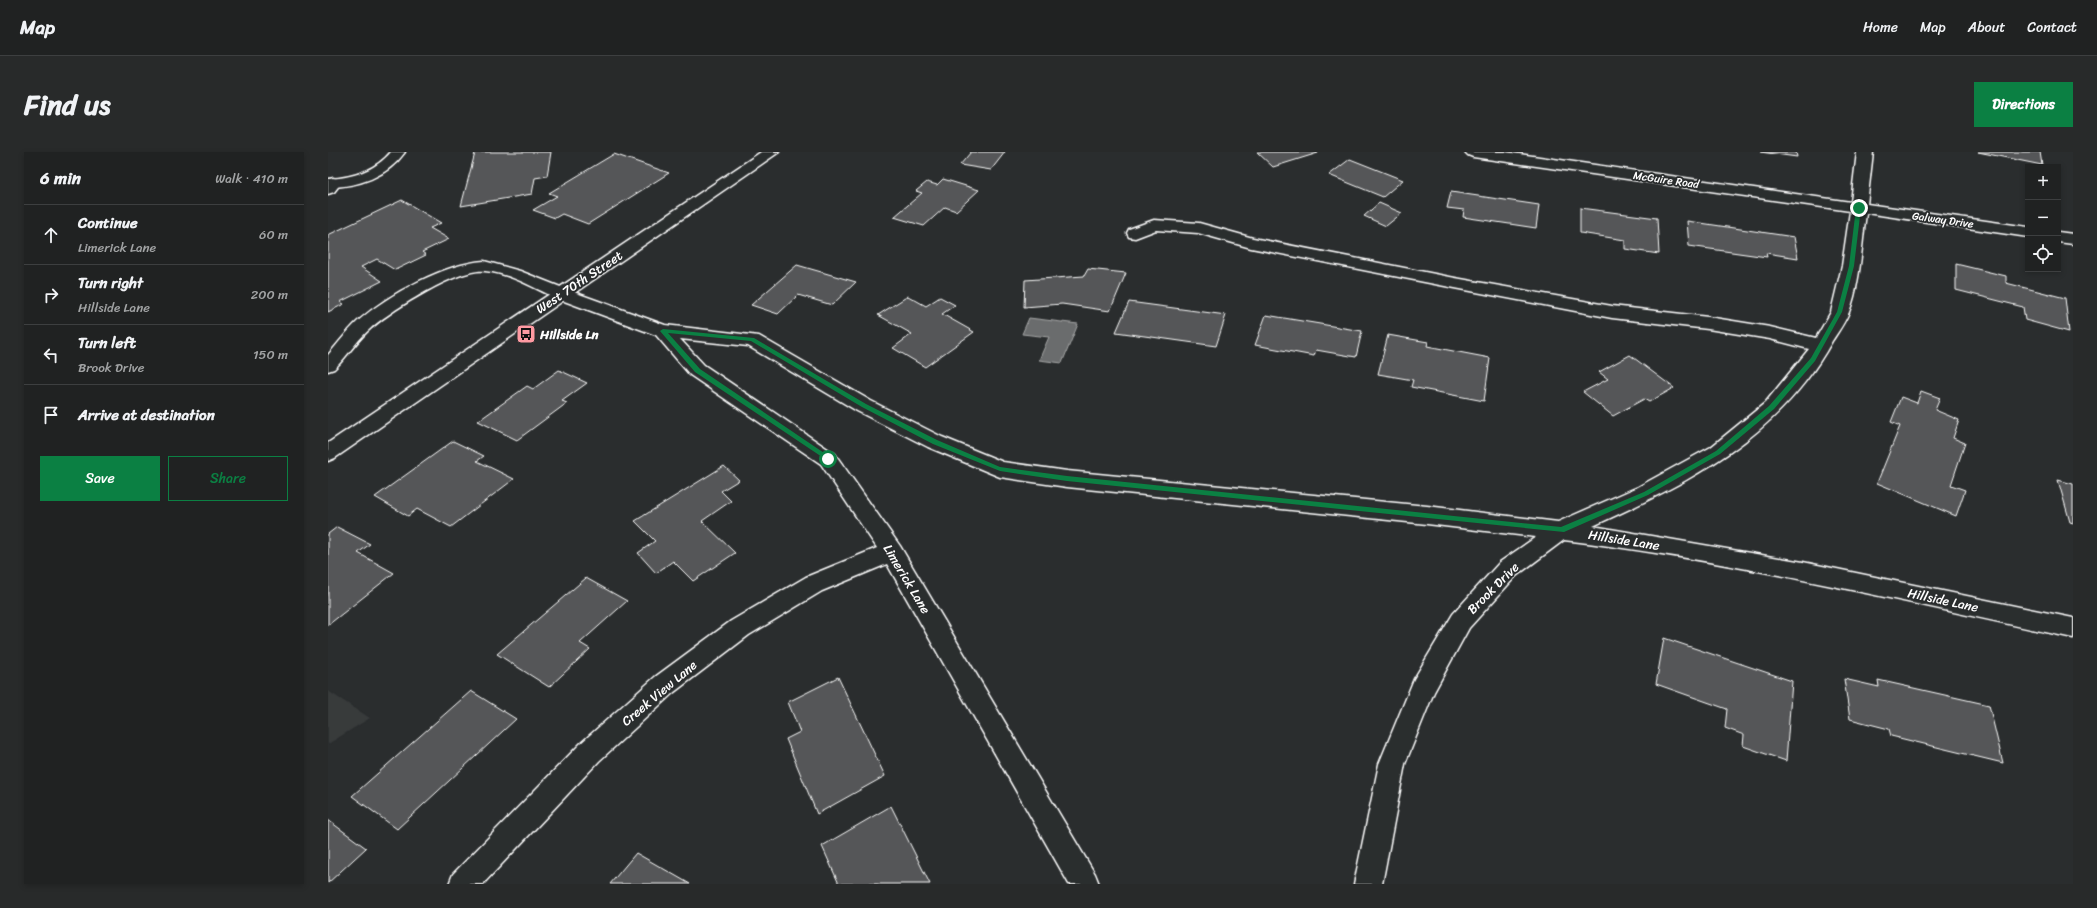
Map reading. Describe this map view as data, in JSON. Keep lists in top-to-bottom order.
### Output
{
  "streets": {
    "street": [
      "McGuire Road",
      "Galway Drive",
      "West 70th Street",
      "Hillside Lane",
      "Limerick Lane",
      "Brook Drive",
      "Creek View Lane"
    ]
  },
  "crossings": [
    ["McGuire Road", "Galway Drive"],
    ["McGuire Road", "Brook Drive"],
    ["Galway Drive", "Brook Drive"],
    ["West 70th Street", "Hillside Lane"],
    ["Hillside Lane", "Limerick Lane"],
    ["Hillside Lane", "Brook Drive"],
    ["Limerick Lane", "Creek View Lane"]
  ],
  "places": {
    "bus stop": ["Hillside Ln"]
  },
  "page": {
    "header": "Map",
    "nav": [
      "Home",
      "Map",
      "About",
      "Contact"
    ],
    "title": "Find us",
    "buttons": [
      "Directions",
      ["Save", "Share"]
    ],
    "heading": ["6 min", "Walk · 410 m"],
    "map_buttons": ["+", "−"],
    "list": [
      ["Continue", "Limerick Lane", "60 m"],
      ["Turn right", "Hillside Lane", "200 m"],
      ["Turn left", "Brook Drive", "150 m"],
      "Arrive at destination"
    ]
  }
}
